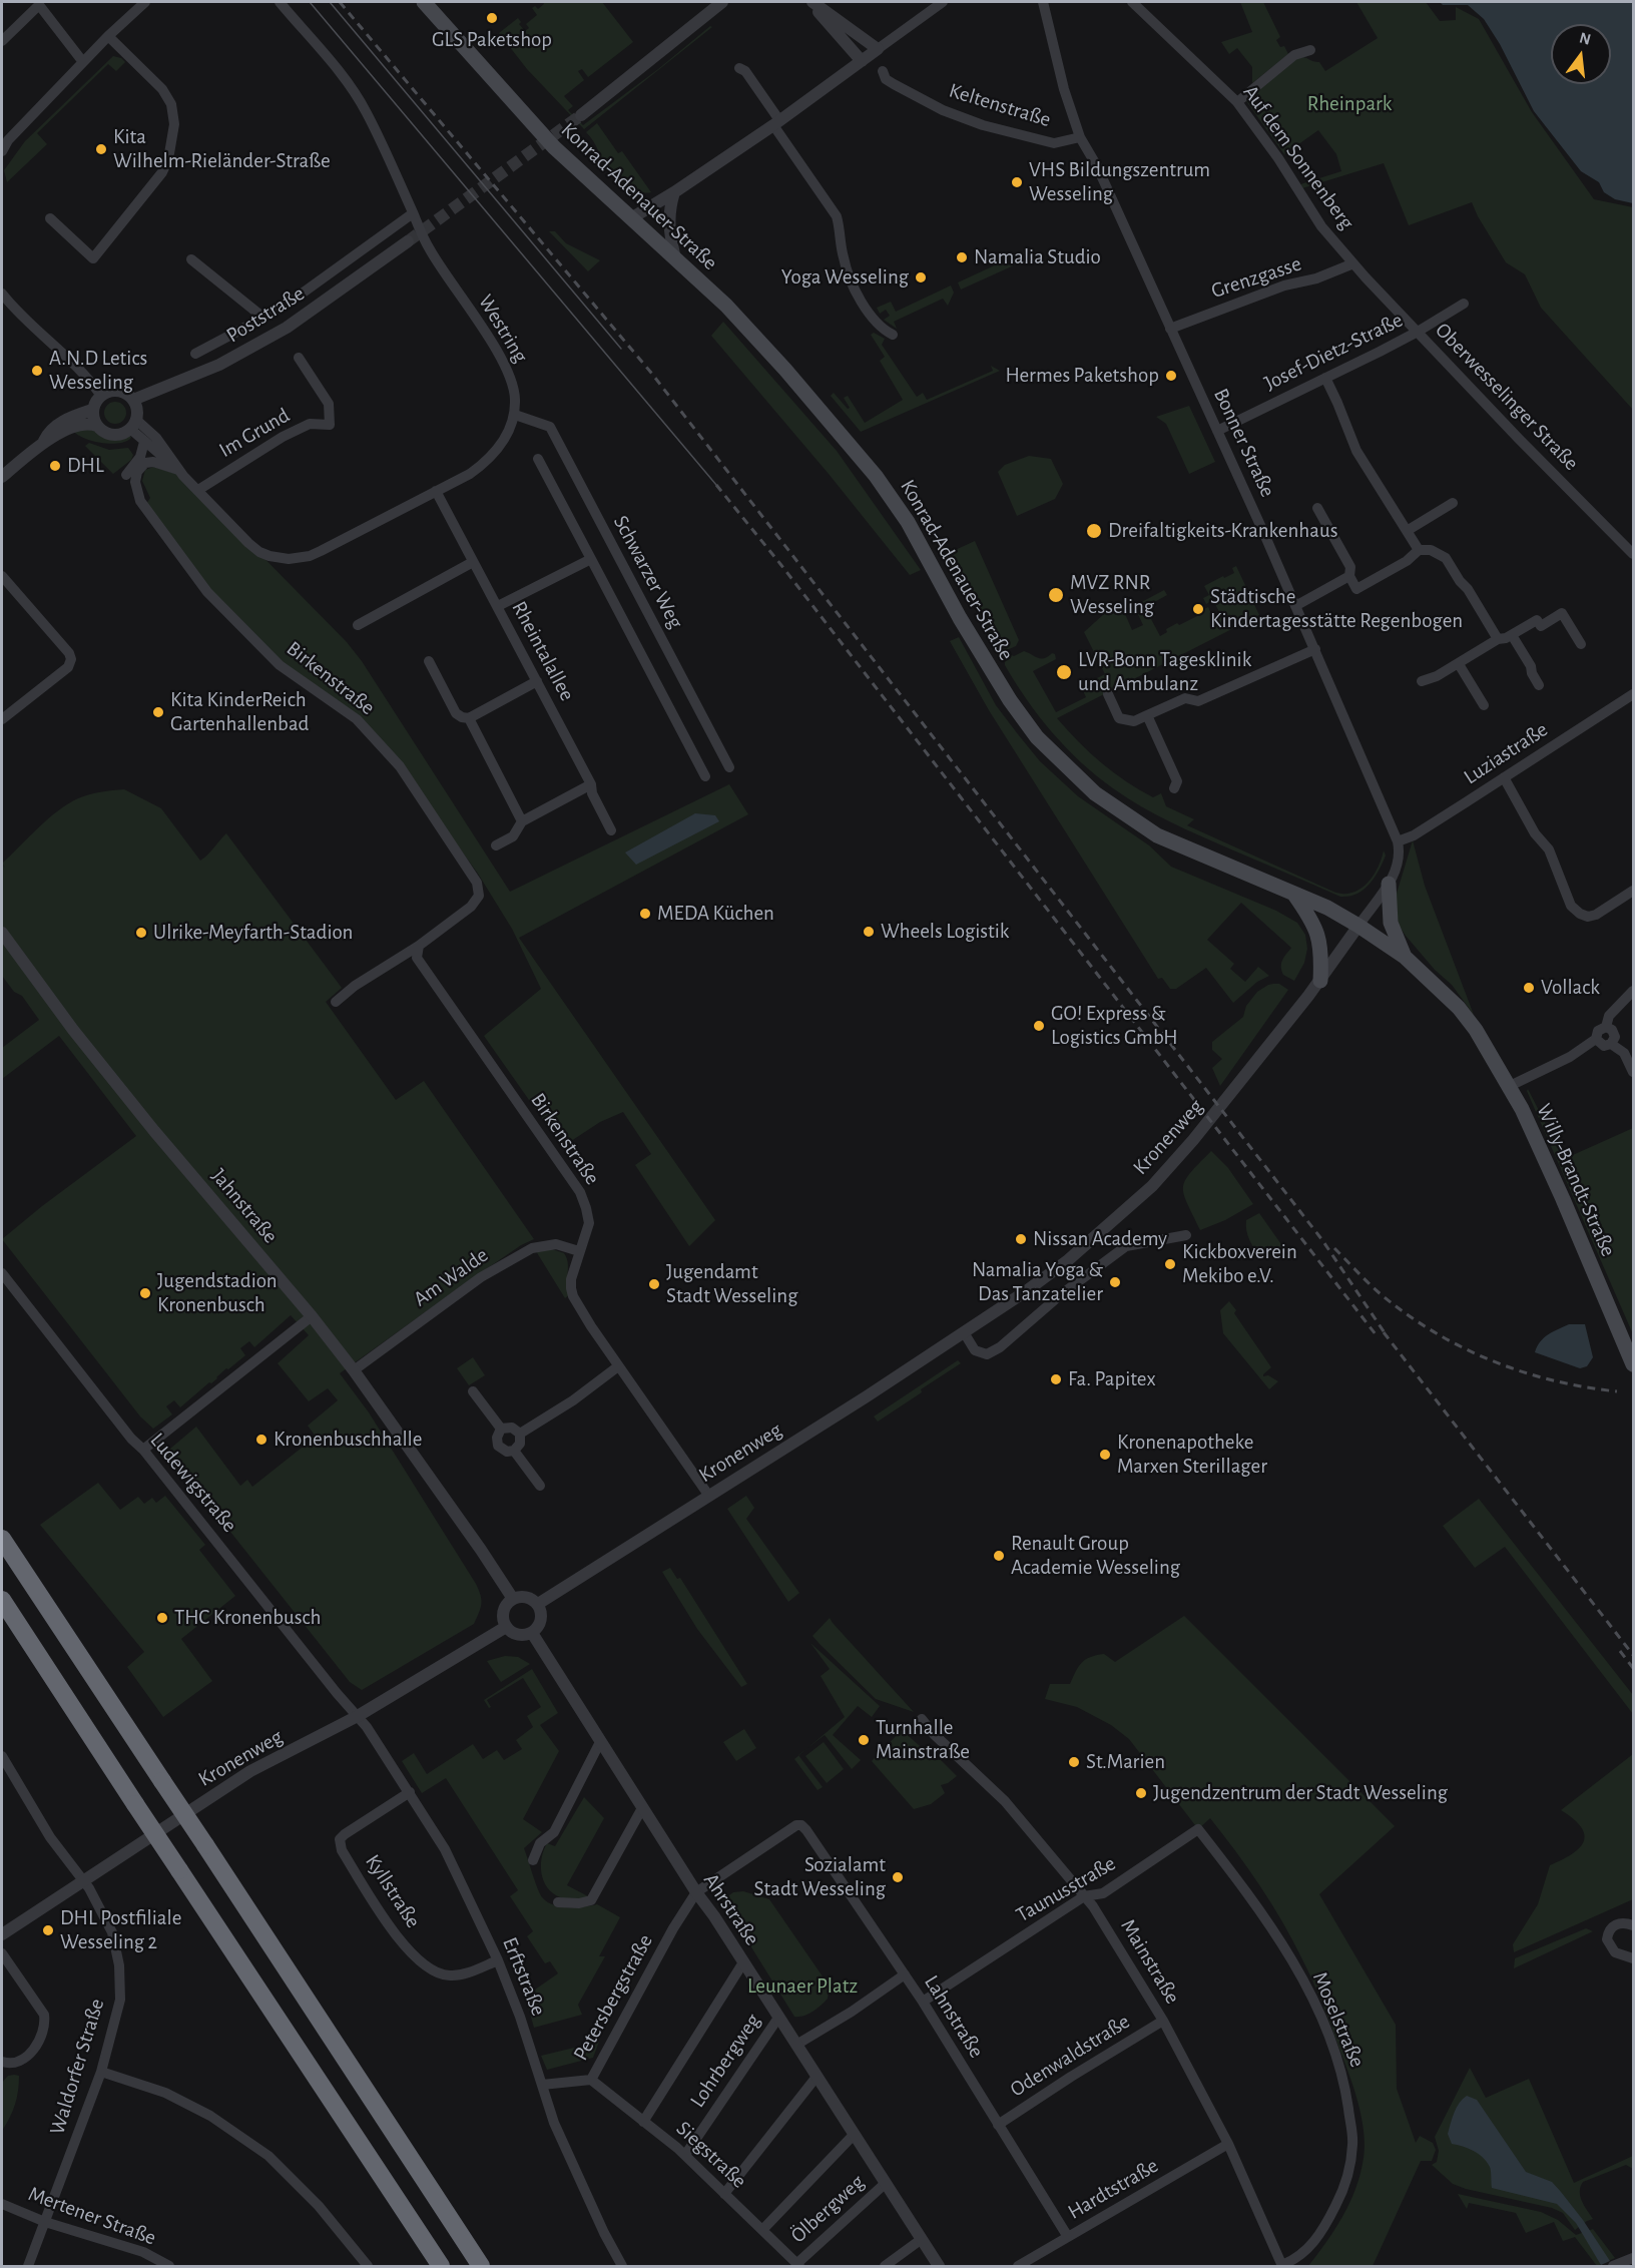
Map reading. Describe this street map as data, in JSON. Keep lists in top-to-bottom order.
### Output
{
  "streets": {
    "main road": ["Konrad-Adenauer-Straße", "Willy-Brandt-Straße"],
    "street": [
      "Keltenstraße",
      "Auf dem Sonnenberg",
      "Grenzgasse",
      "Poststraße",
      "Westring",
      "Josef-Dietz-Straße",
      "Oberwesselinger Straße",
      "Im Grund",
      "Bonner Straße",
      "Schwarzer Weg",
      "Rheintalallee",
      "Birkenstraße",
      "Luziastraße",
      "Kronenweg",
      "Jahnstraße",
      "Am Walde",
      "Ludewigstraße",
      "Taunusstraße",
      "Kyllstraße",
      "Ahrstraße",
      "Mainstraße",
      "Erftstraße",
      "Petersbergstraße",
      "Lahnstraße",
      "Moselstraße",
      "Odenwaldstraße",
      "Lohrbergweg",
      "Waldorfer Straße",
      "Siegstraße",
      "Hardtstraße",
      "Ölbergweg",
      "Mertener Straße"
    ]
  },
  "crossings": [
    ["Keltenstraße", "Bonner Straße"],
    ["Auf dem Sonnenberg", "Grenzgasse"],
    ["Auf dem Sonnenberg", "Oberwesselinger Straße"],
    ["Konrad-Adenauer-Straße", "Bonner Straße"],
    ["Konrad-Adenauer-Straße", "Kronenweg"],
    ["Konrad-Adenauer-Straße", "Willy-Brandt-Straße"],
    ["Grenzgasse", "Oberwesselinger Straße"],
    ["Grenzgasse", "Bonner Straße"],
    ["Westring", "Schwarzer Weg"],
    ["Josef-Dietz-Straße", "Oberwesselinger Straße"],
    ["Josef-Dietz-Straße", "Bonner Straße"],
    ["Bonner Straße", "Luziastraße"],
    ["Bonner Straße", "Kronenweg"],
    ["Birkenstraße", "Kronenweg"],
    ["Birkenstraße", "Am Walde"],
    ["Kronenweg", "Jahnstraße"],
    ["Kronenweg", "Ludewigstraße"],
    ["Kronenweg", "Ahrstraße"],
    ["Kronenweg", "Erftstraße"],
    ["Kronenweg", "Waldorfer Straße"],
    ["Jahnstraße", "Am Walde"],
    ["Jahnstraße", "Ahrstraße"],
    ["Ludewigstraße", "Erftstraße"],
    ["Taunusstraße", "Mainstraße"],
    ["Taunusstraße", "Lahnstraße"],
    ["Taunusstraße", "Moselstraße"],
    ["Kyllstraße", "Erftstraße"],
    ["Ahrstraße", "Petersbergstraße"],
    ["Ahrstraße", "Lahnstraße"],
    ["Ahrstraße", "Lohrbergweg"],
    ["Ahrstraße", "Ölbergweg"],
    ["Mainstraße", "Moselstraße"],
    ["Mainstraße", "Odenwaldstraße"],
    ["Mainstraße", "Hardtstraße"],
    ["Erftstraße", "Petersbergstraße"],
    ["Petersbergstraße", "Lahnstraße"],
    ["Petersbergstraße", "Siegstraße"],
    ["Lahnstraße", "Odenwaldstraße"],
    ["Lahnstraße", "Hardtstraße"],
    ["Lohrbergweg", "Siegstraße"],
    ["Waldorfer Straße", "Mertener Straße"],
    ["Siegstraße", "Ölbergweg"]
  ],
  "parks": ["Rheinpark", "Leunaer Platz"],
  "places": [
    "GLS Paketshop",
    "Kita Wilhelm-Rieländer-Straße",
    "VHS Bildungszentrum Wesseling",
    "Namalia Studio",
    "Yoga Wesseling",
    "A.N.D Letics Wesseling",
    "Hermes Paketshop",
    "DHL",
    "Dreifaltigkeits-Krankenhaus",
    "MVZ RNR Wesseling",
    "Städtische Kindertagesstätte Regenbogen",
    "LVR-Bonn Tagesklinik und Ambulanz",
    "Kita KinderReich Gartenhallenbad",
    "MEDA Küchen",
    "Wheels Logistik",
    "Ulrike-Meyfarth-Stadion",
    "Vollack",
    "GO! Express & Logistics GmbH",
    "Nissan Academy",
    "Kickboxverein Mekibo e.V.",
    "Namalia Yoga & Das Tanzatelier",
    "Jugendamt Stadt Wesseling",
    "Jugendstadion Kronenbusch",
    "Fa. Papitex",
    "Kronenbuschhalle",
    "Kronenapotheke Marxen Sterillager",
    "Renault Group Academie Wesseling",
    "THC Kronenbusch",
    "Turnhalle Mainstraße",
    "St.Marien",
    "Jugendzentrum der Stadt Wesseling",
    "Sozialamt Stadt Wesseling",
    "DHL Postfiliale Wesseling 2"
  ],
  "north": "top"
}
